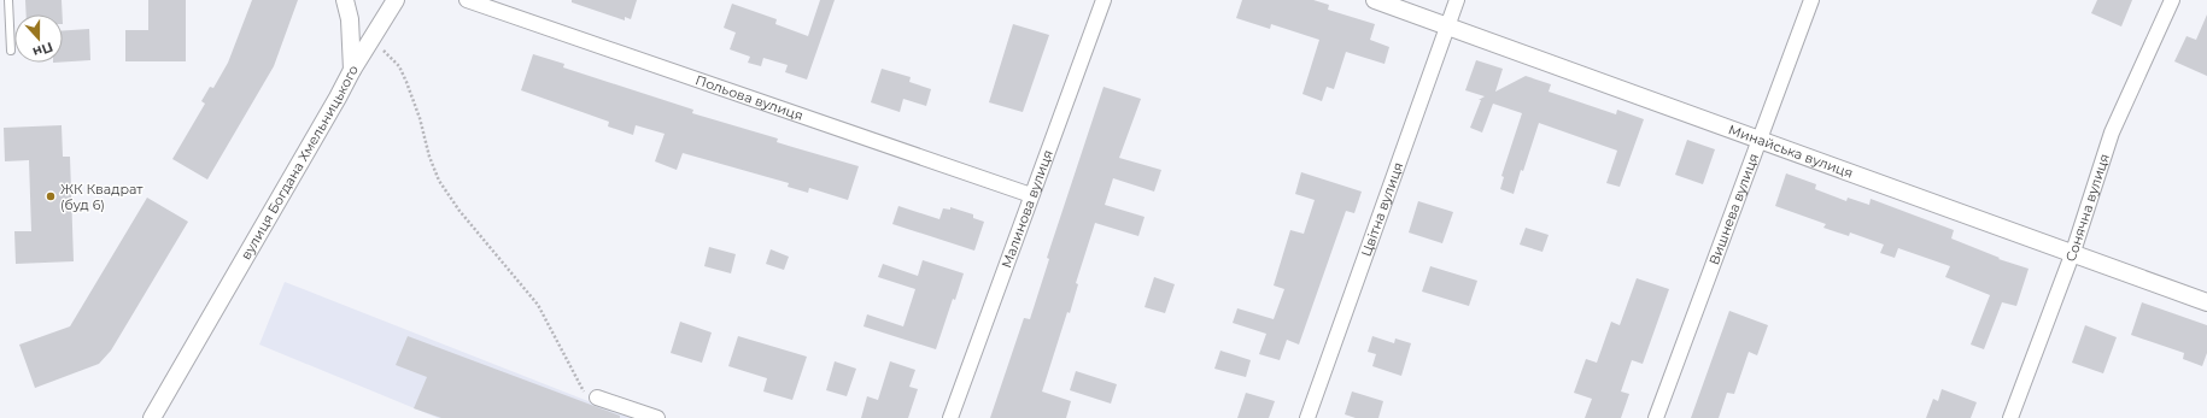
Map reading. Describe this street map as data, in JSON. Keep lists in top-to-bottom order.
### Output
{
  "streets": {
    "street": [
      "Польова вулиця",
      "Минайська вулиця",
      "вулиця Богдана Хмельницького",
      "Сонячна вулиця",
      "Малинова вулиця",
      "Цвітна вулиця",
      "Вишнева вулиця"
    ]
  },
  "crossings": [
    ["Польова вулиця", "Малинова вулиця"],
    ["Минайська вулиця", "Сонячна вулиця"],
    ["Минайська вулиця", "Цвітна вулиця"],
    ["Минайська вулиця", "Вишнева вулиця"]
  ],
  "places": ["ЖК Квадрат (буд 6)"],
  "north": "bottom"
}
